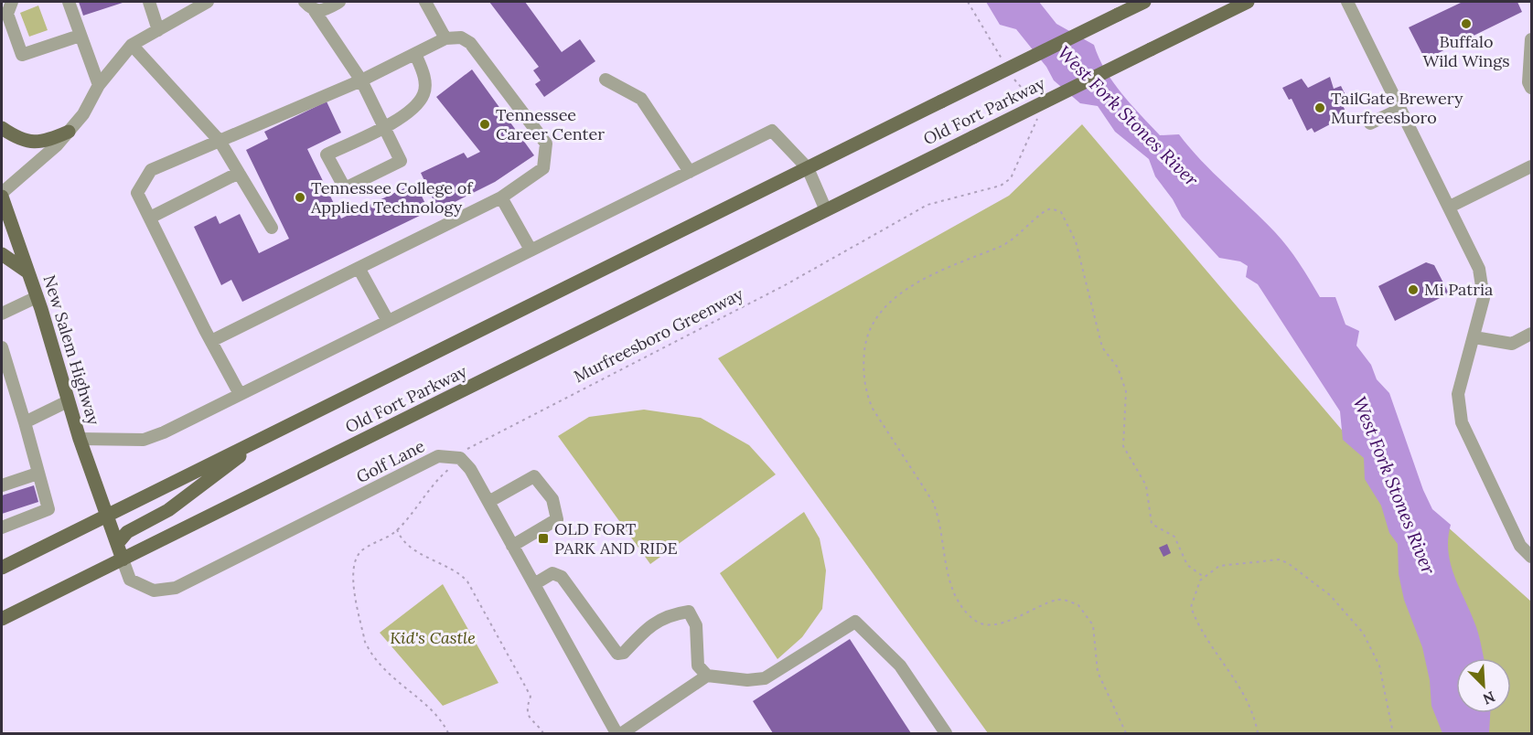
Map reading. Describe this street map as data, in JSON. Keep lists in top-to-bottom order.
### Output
{
  "streets": {
    "main road": ["Old Fort Parkway", "New Salem Highway"],
    "street": ["Golf Lane"],
    "path": ["Murfreesboro Greenway"]
  },
  "crossings": [
    ["Old Fort Parkway", "New Salem Highway"],
    ["Old Fort Parkway", "Golf Lane"],
    ["Murfreesboro Greenway", "Golf Lane"],
    ["New Salem Highway", "Golf Lane"]
  ],
  "water": ["West Fork Stones River"],
  "parks": ["Kid's Castle"],
  "places": {
    "other": [
      "Buffalo Wild Wings",
      "TailGate Brewery Murfreesboro",
      "Tennessee Career Center",
      "Tennessee College of Applied Technology",
      "Mi Patria"
    ],
    "transit": ["OLD FORT PARK AND RIDE"]
  },
  "north": "bottom right"
}
